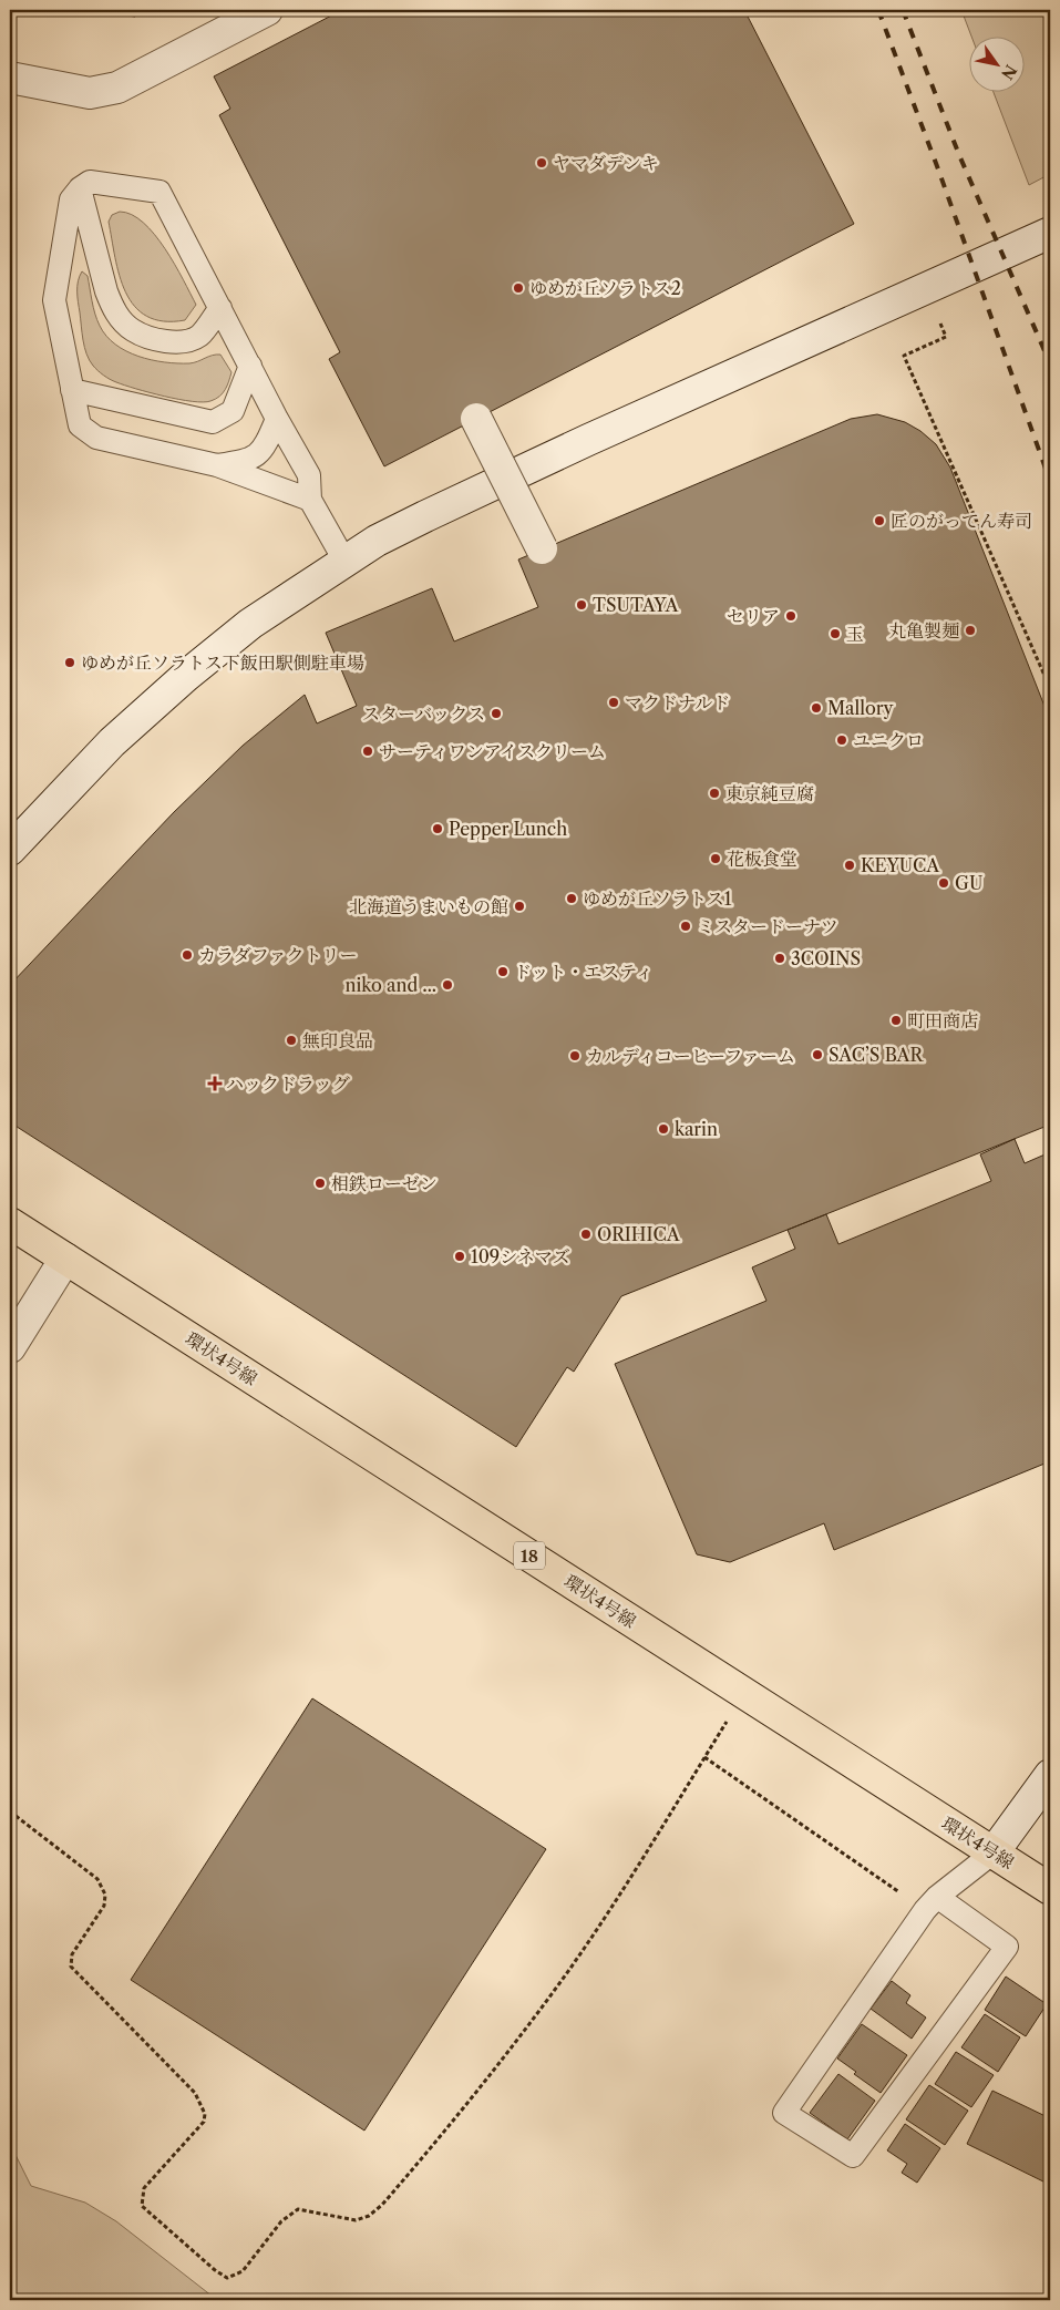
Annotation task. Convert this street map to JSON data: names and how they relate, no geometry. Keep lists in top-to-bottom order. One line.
{"streets":{"main road":["環状4号線","18"]},"places":{"other":["ヤマダデンキ","ゆめが丘ソラトス2","匠のがってん寿司","TSUTAYA","セリア","丸亀製麺","玉","ゆめが丘ソラトス下飯田駅側駐車場","マクドナルド","Mallory","スターバックス","ユニクロ","サーティワンアイスクリーム","東京純豆腐","Pepper Lunch","花板食堂","KEYUCA","GU","ゆめが丘ソラトス1","北海道うまいもの館","ミスタードーナツ","カラダファクトリー","3COINS","ドット・エスティ","niko and ...","町田商店","無印良品","SAC’S BAR","カルディコーヒーファーム","karin","相鉄ローゼン","ORIHICA","109シネマズ"],"health":["ハックドラッグ"]},"north":"bottom right"}
